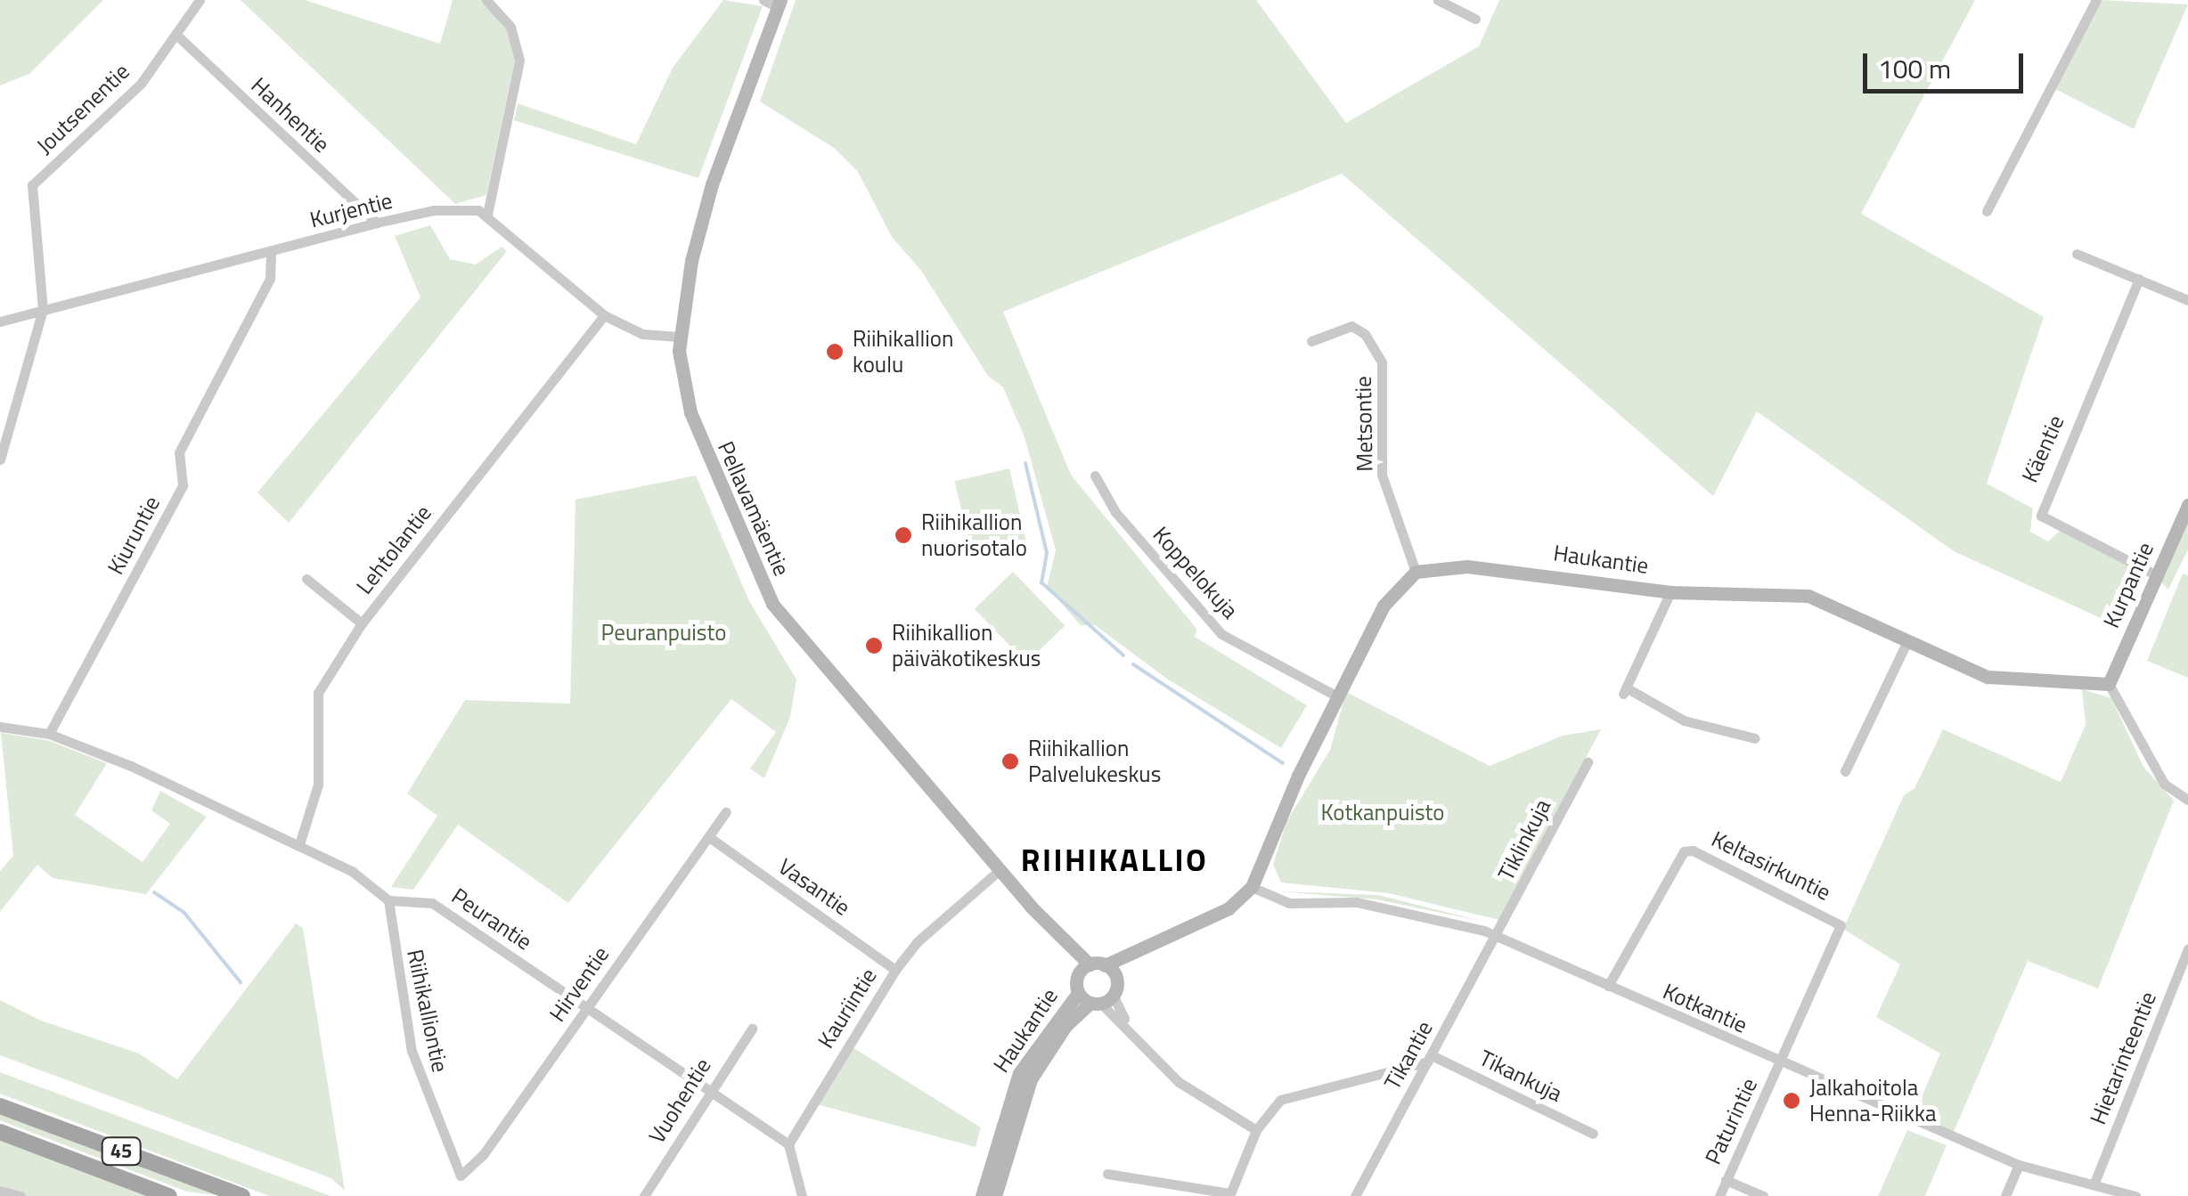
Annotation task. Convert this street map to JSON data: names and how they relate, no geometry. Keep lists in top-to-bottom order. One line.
{"streets":{"main road":["45"],"street":["Joutsenentie","Hanhentie","Kurjentie","Metsontie","Käentie","Pellavamäentie","Kiuruntie","Lehtolantie","Haukantie","Koppelokuja","Kurpantie","Tiklinkuja","Keltasirkuntie","Vasantie","Peurantie","Hirventie","Kauriintie","Kotkantie","Riihikalliontie","Tikantie","Hietarinteentie","Tikankuja","Vuohentie","Paturintie"]},"crossings":[["Joutsenentie","Hanhentie"],["Joutsenentie","Kurjentie"],["Hanhentie","Kurjentie"],["Kurjentie","Kiuruntie"],["Metsontie","Haukantie"],["Käentie","Kurpantie"],["Pellavamäentie","Kauriintie"],["Haukantie","Kurpantie"],["Tiklinkuja","Kotkantie"],["Tiklinkuja","Tikantie"],["Keltasirkuntie","Kotkantie"],["Keltasirkuntie","Paturintie"],["Vasantie","Hirventie"],["Vasantie","Kauriintie"],["Peurantie","Hirventie"],["Peurantie","Kauriintie"],["Peurantie","Riihikalliontie"],["Peurantie","Vuohentie"],["Hirventie","Riihikalliontie"],["Kotkantie","Tikantie"],["Kotkantie","Hietarinteentie"],["Kotkantie","Paturintie"],["Tikantie","Tikankuja"]],"districts":["RIIHIKALLIO"],"parks":["Peuranpuisto","Kotkanpuisto"],"places":["Riihikallion koulu","Riihikallion nuorisotalo","Riihikallion päiväkotikeskus","Riihikallion Palvelukeskus","Jalkahoitola Henna-Riikka"],"scale_bar":"100 m"}
